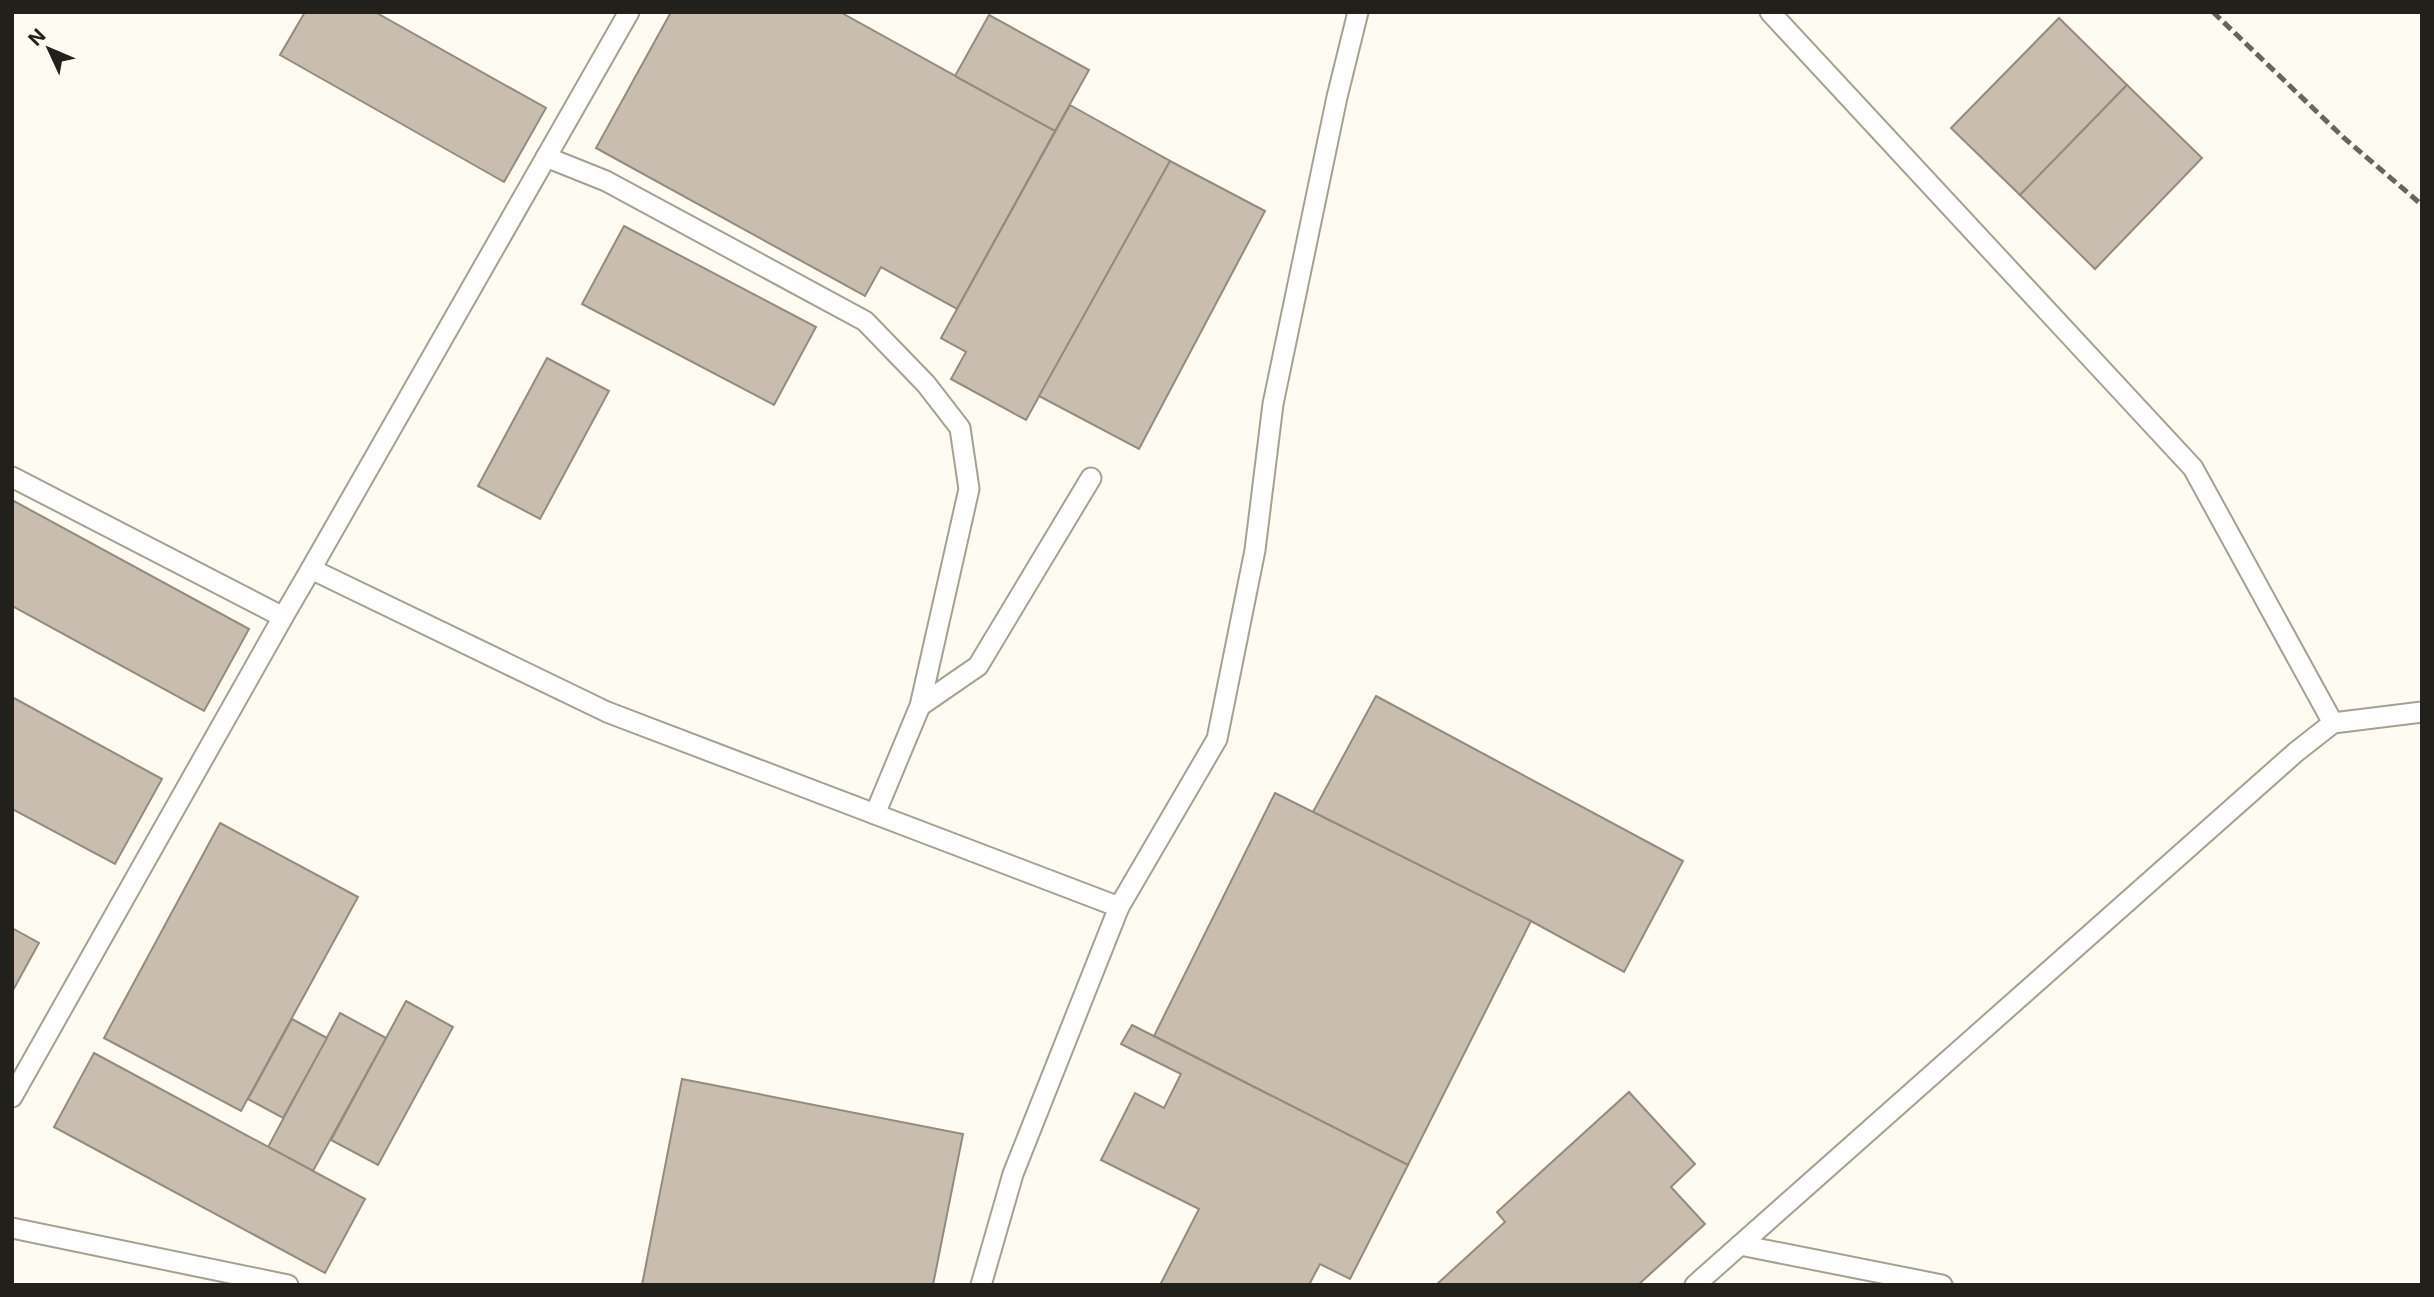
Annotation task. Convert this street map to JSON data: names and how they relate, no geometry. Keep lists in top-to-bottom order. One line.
{"north":"top left"}
